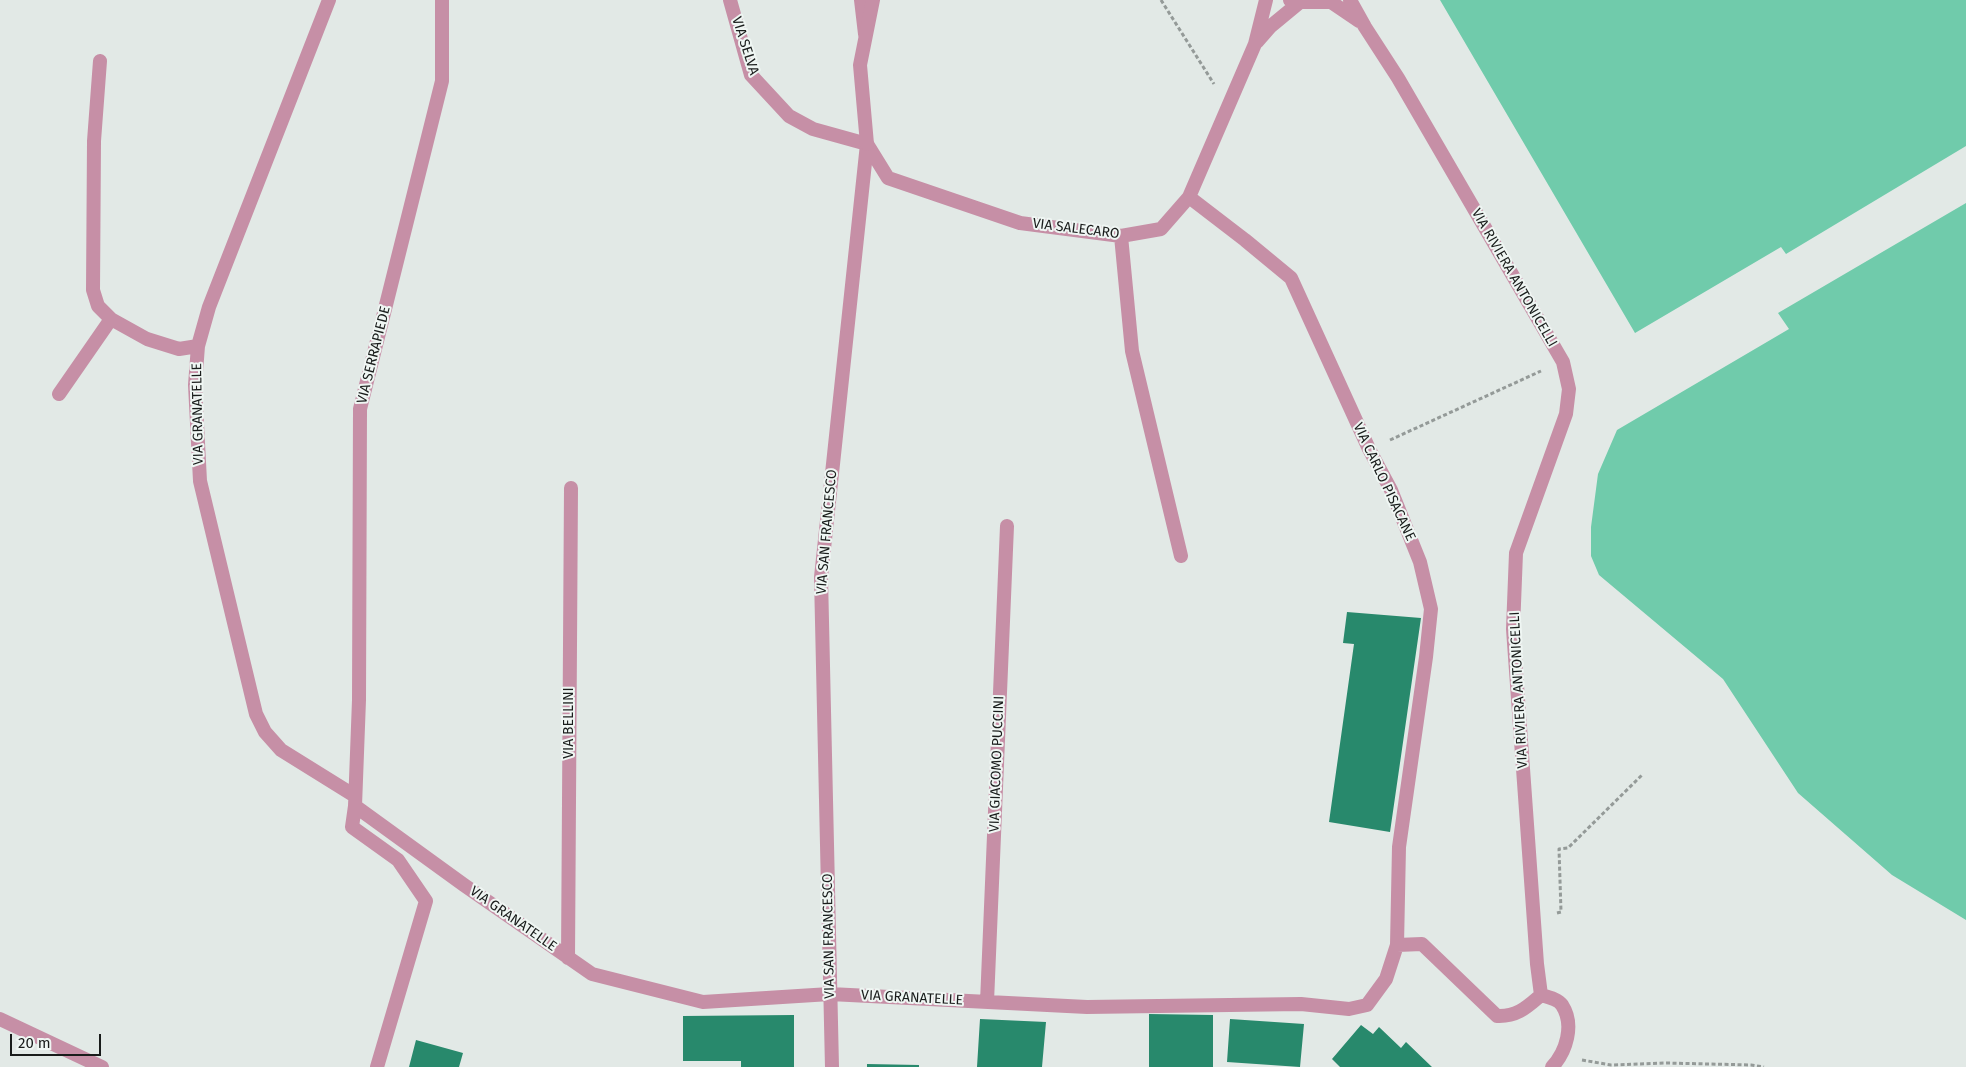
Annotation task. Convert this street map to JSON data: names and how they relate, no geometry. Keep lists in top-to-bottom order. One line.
{"streets":{"street":["VIA SELVA","VIA SALECARO","VIA RIVIERA ANTONICELLI","VIA SERRAPIEDE","VIA GRANATELLE","VIA CARLO PISACANE","VIA SAN FRANCESCO","VIA BELLINI","VIA GIACOMO PUCCINI"]},"crossings":[["VIA SELVA","VIA SALECARO"],["VIA SELVA","VIA SAN FRANCESCO"],["VIA SALECARO","VIA RIVIERA ANTONICELLI"],["VIA SALECARO","VIA CARLO PISACANE"],["VIA SALECARO","VIA SAN FRANCESCO"],["VIA SERRAPIEDE","VIA GRANATELLE"],["VIA GRANATELLE","VIA CARLO PISACANE"],["VIA GRANATELLE","VIA SAN FRANCESCO"],["VIA GRANATELLE","VIA BELLINI"],["VIA GRANATELLE","VIA GIACOMO PUCCINI"]],"scale_bar":"20 m"}
